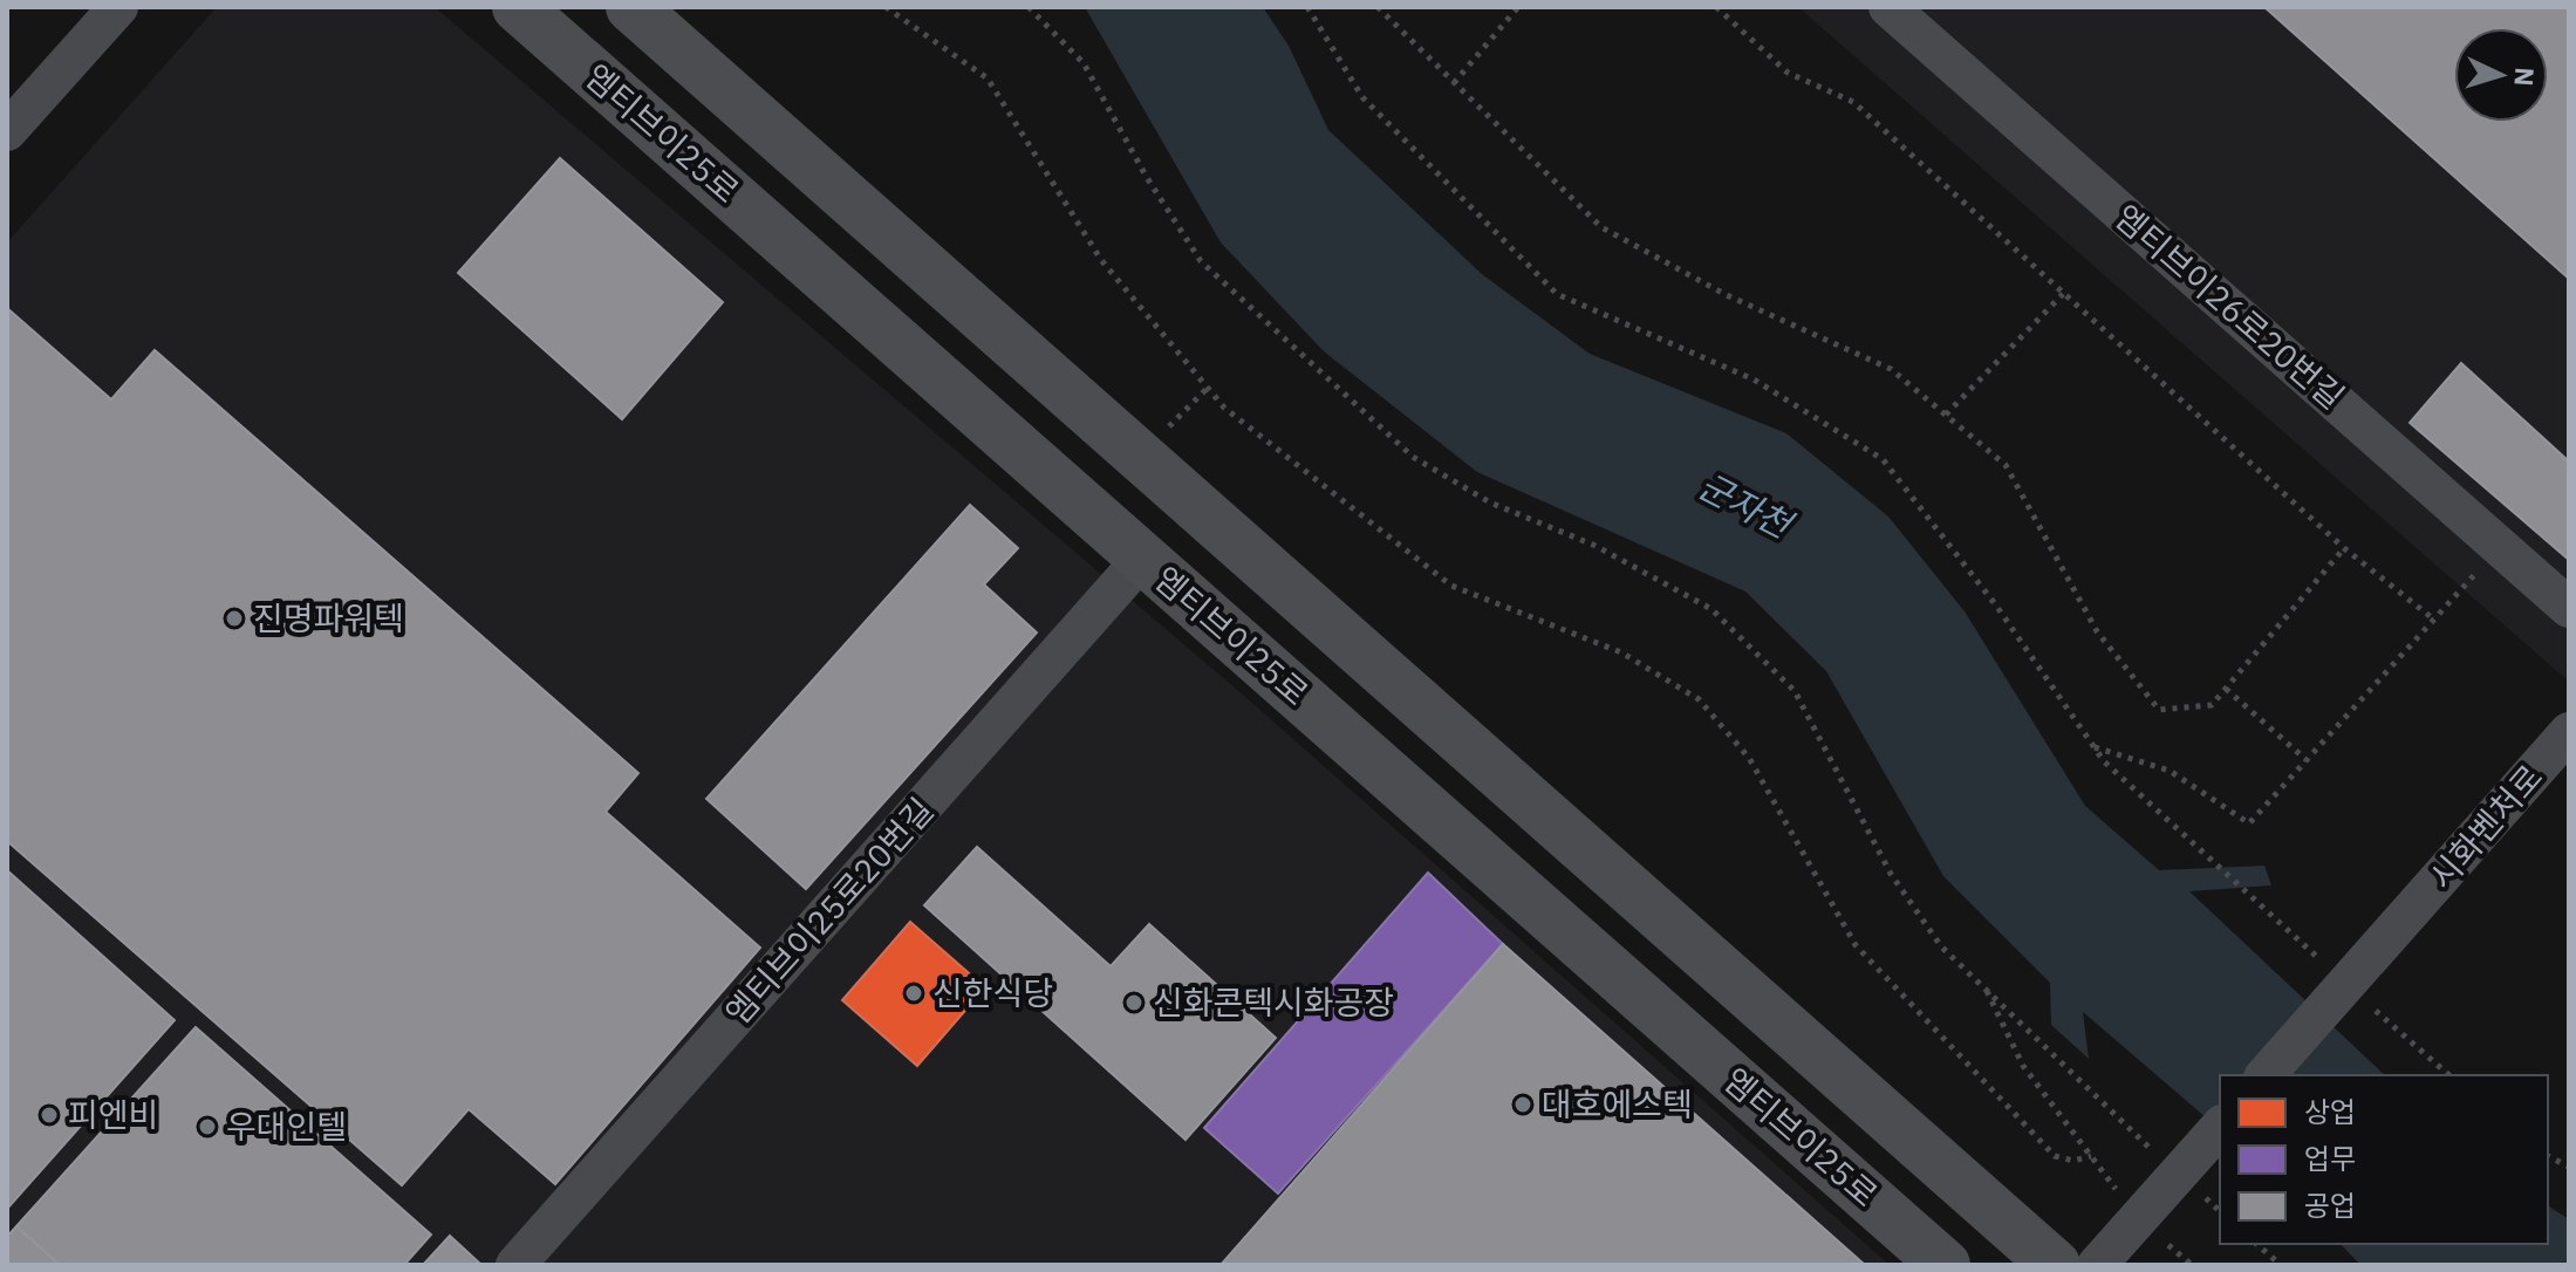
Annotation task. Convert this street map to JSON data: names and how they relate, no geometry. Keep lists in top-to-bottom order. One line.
{"streets":{"main road":["엠티브이25로"],"street":["엠티브이26로20번길","시화벤처로","엠티브이25로20번길"]},"crossings":[["엠티브이25로","엠티브이25로20번길"]],"water":["군자천"],"places":["진명파워텍","신한식당","신화콘텍시화공장","대호에스텍","피엔비","우대인텔"],"legend":["상업","업무","공업"],"north":"right"}
